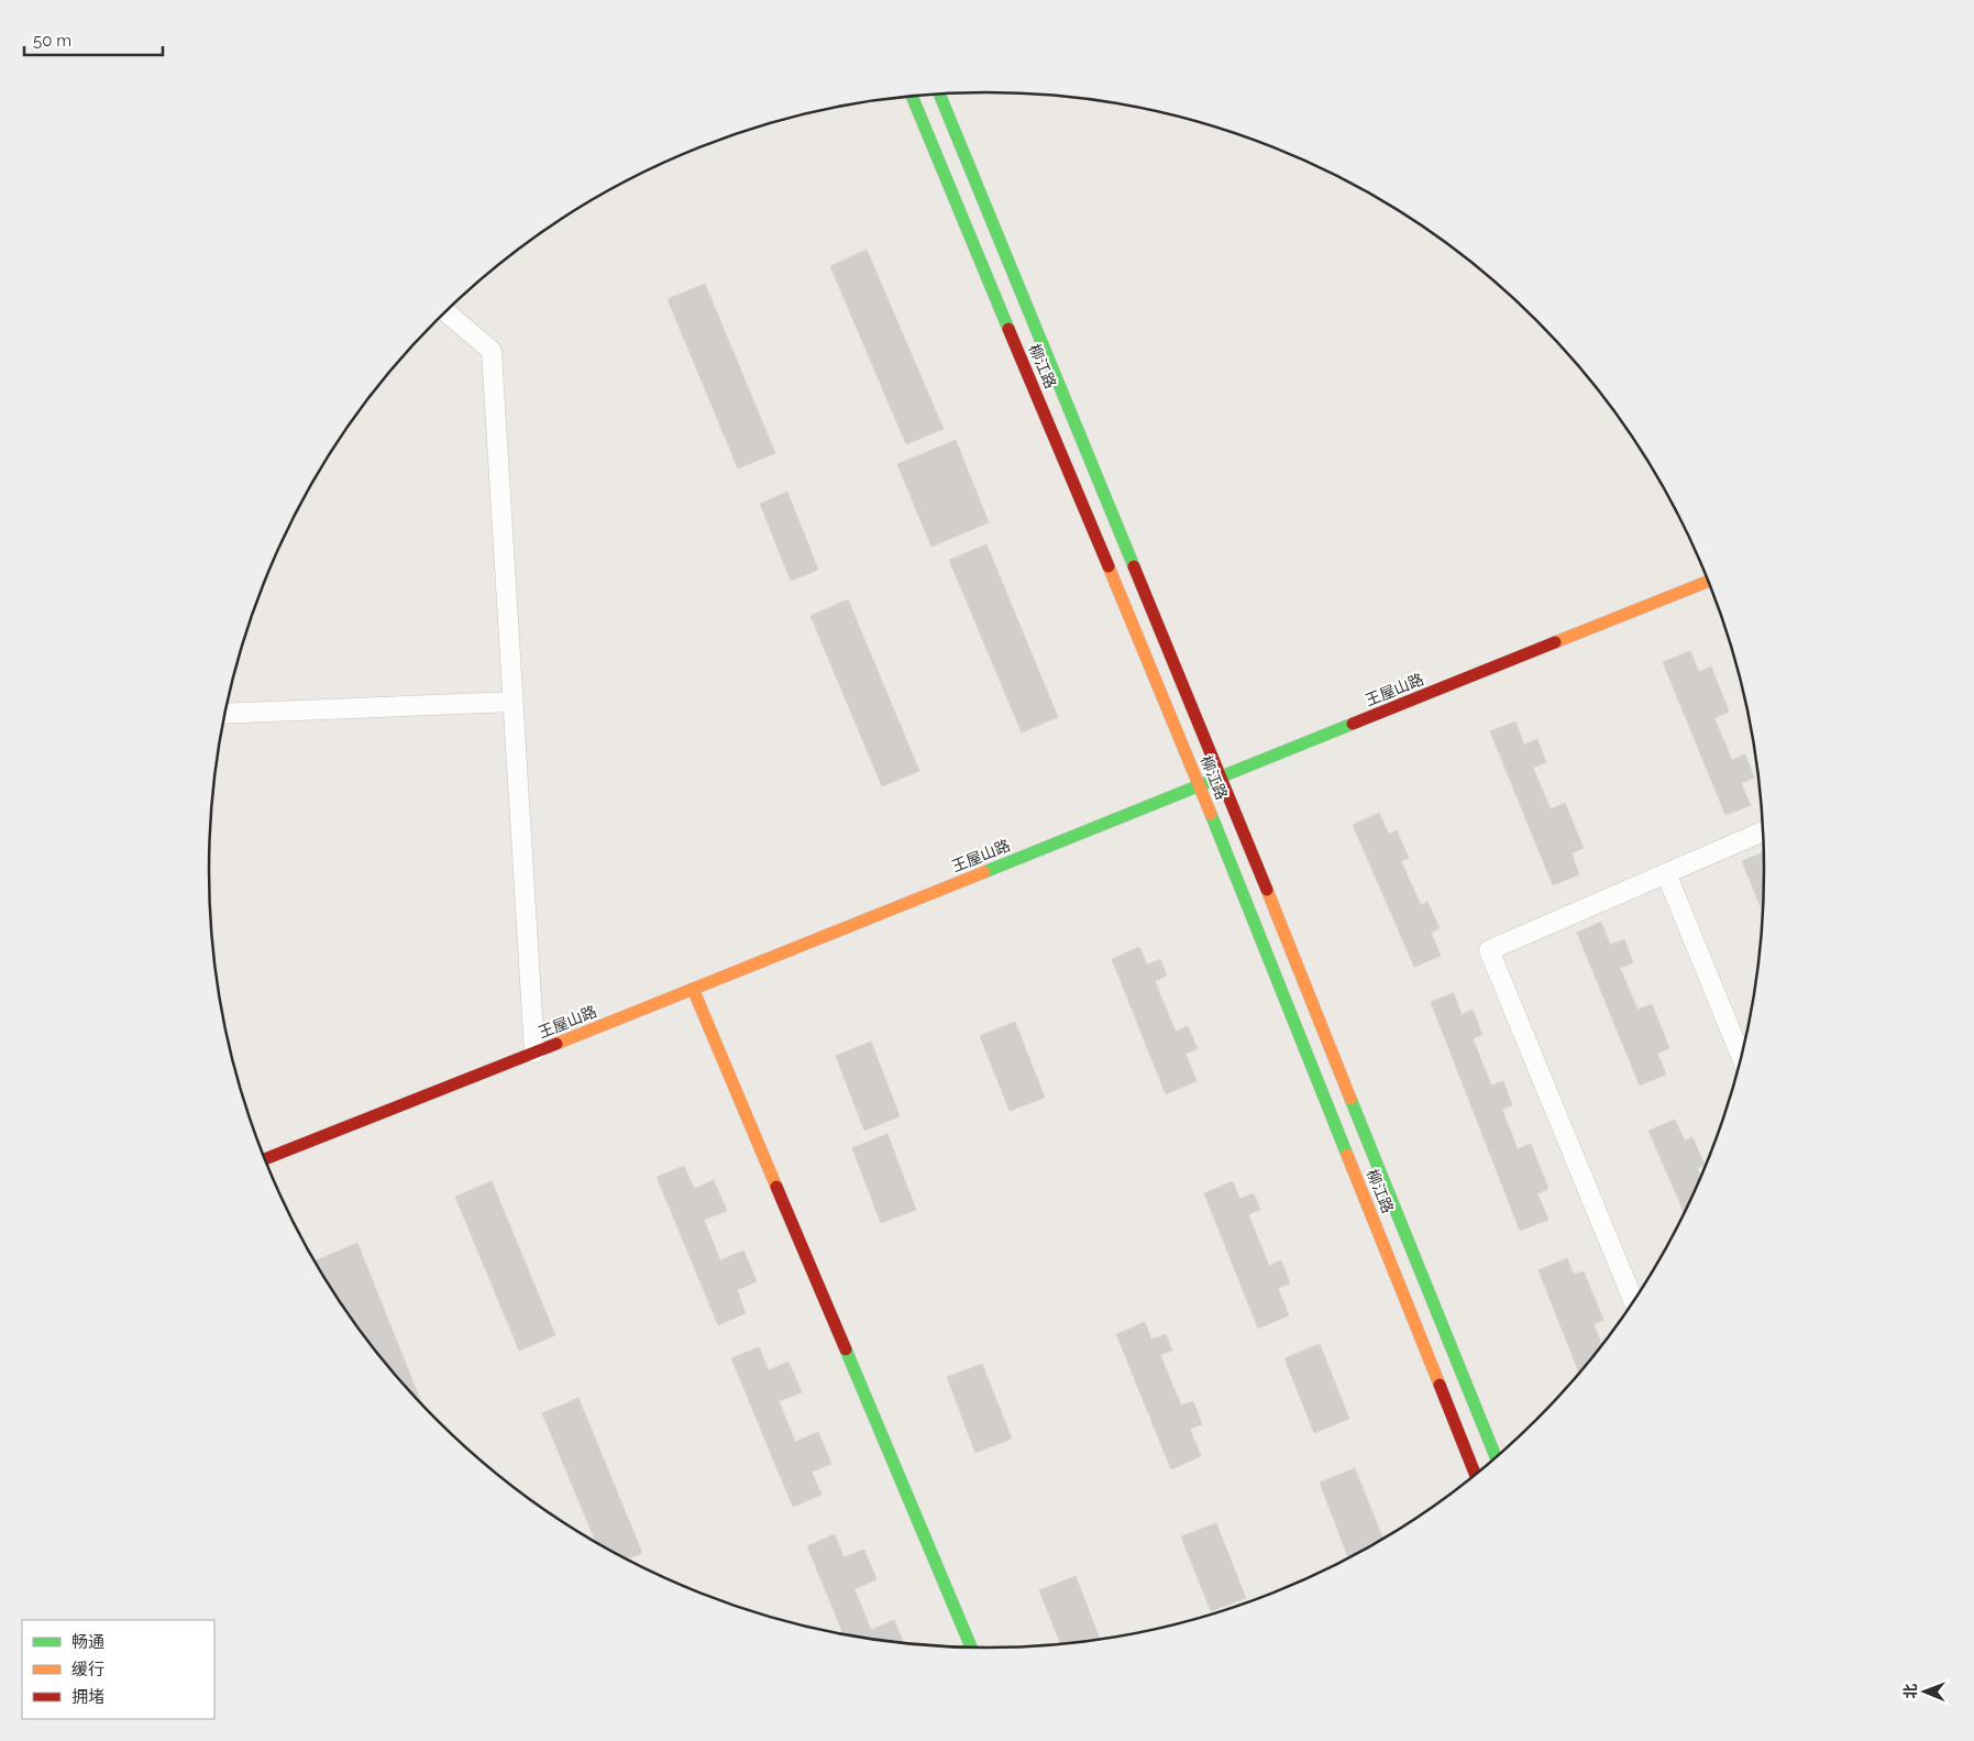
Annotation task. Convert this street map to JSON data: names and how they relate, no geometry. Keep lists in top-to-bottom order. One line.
{"streets":{"street":["柳江路","王屋山路"]},"crossings":[["柳江路","王屋山路"]],"legend":["畅通","缓行","拥堵"],"scale_bar":"50 m","north":"left"}
